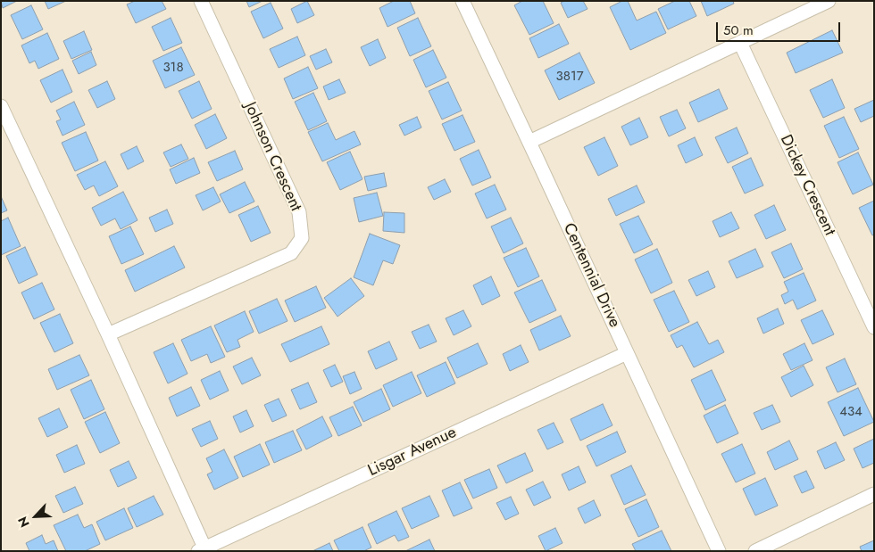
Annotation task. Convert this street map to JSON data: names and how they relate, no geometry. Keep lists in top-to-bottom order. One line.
{"streets":{"street":["Johnson Crescent","Dickey Crescent","Centennial Drive","Lisgar Avenue"]},"crossings":[["Centennial Drive","Lisgar Avenue"]],"house_numbers":["318","3817","434"],"scale_bar":"50 m","north":"bottom left"}
